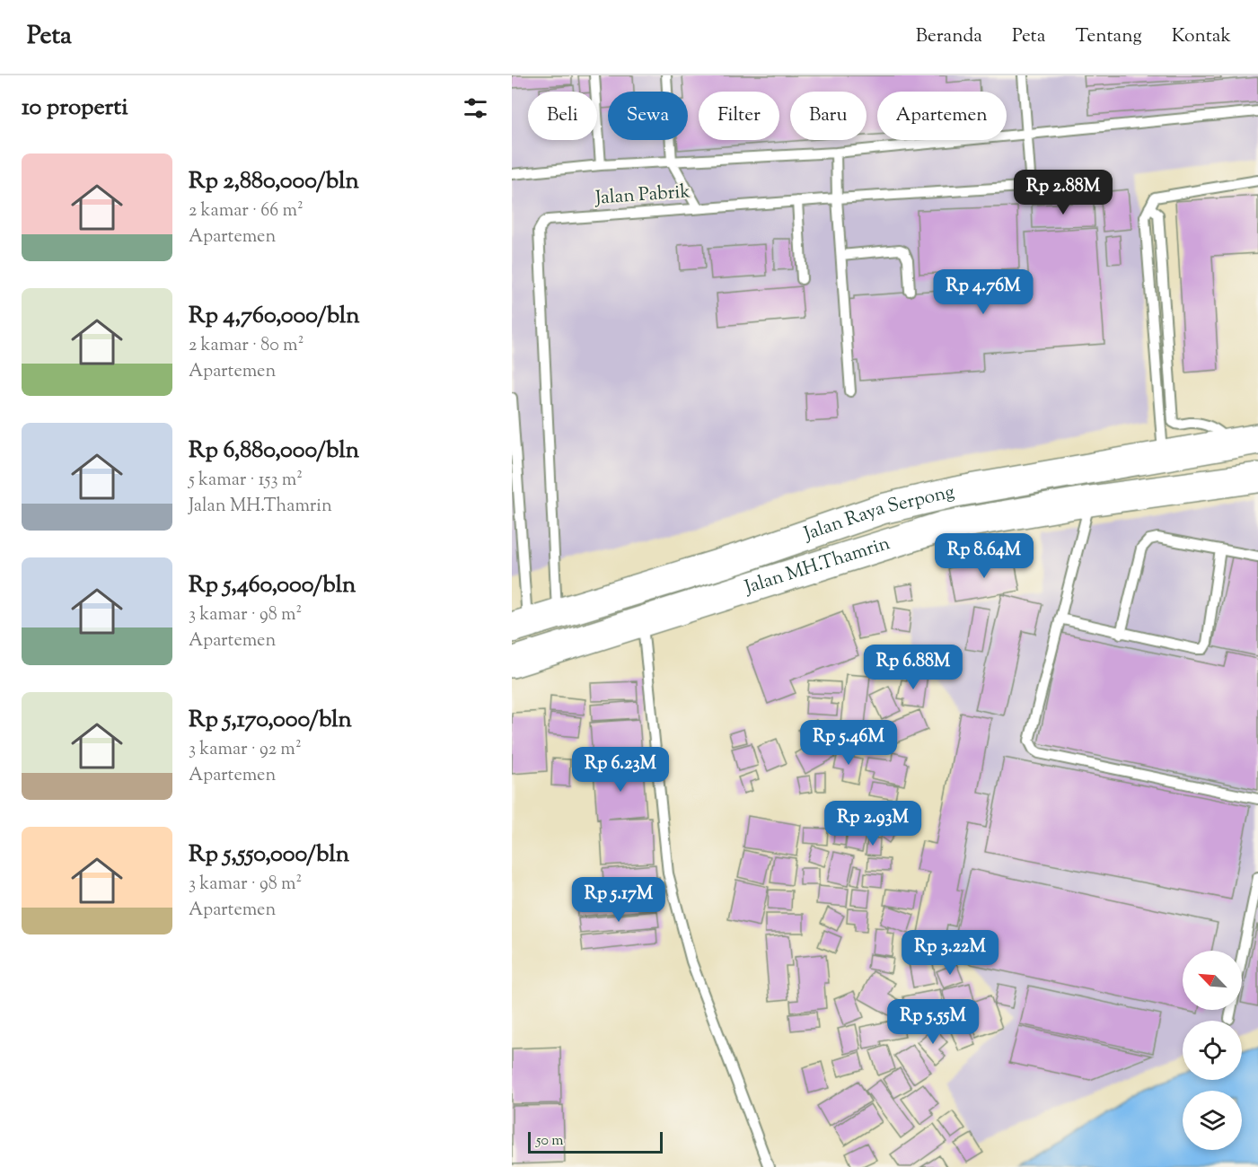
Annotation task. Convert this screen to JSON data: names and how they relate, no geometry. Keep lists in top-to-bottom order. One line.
{"streets":{"main road":["Jalan Raya Serpong","Jalan MH.Thamrin"],"lane":["Jalan Pabrik"]},"crossings":[["Jalan Pabrik","Jalan Raya Serpong"]],"scale_bar":"50 m","north":"top left","page":{"header":"Peta","nav":["Beranda","Peta","Tentang","Kontak"],"heading":"10 properti","chip":["Beli","Sewa","Filter","Baru","Apartemen"],"list":[{"name":"Rp 2,880,000/bln","note":"2 kamar · 66 m² · Apartemen"},{"name":"Rp 4,760,000/bln","note":"2 kamar · 80 m² · Apartemen"},{"name":"Rp 6,880,000/bln","note":"5 kamar · 153 m² · Jalan MH.Thamrin"},{"name":"Rp 5,460,000/bln","note":"3 kamar · 98 m² · Apartemen"},{"name":"Rp 5,170,000/bln","note":"3 kamar · 92 m² · Apartemen"},{"name":"Rp 5,550,000/bln","note":"3 kamar · 98 m² · Apartemen"}],"price":["Rp 2.88M","Rp 4.76M","Rp 8.64M","Rp 6.88M","Rp 5.46M","Rp 6.23M","Rp 2.93M","Rp 5.17M","Rp 3.22M","Rp 5.55M"],"scale":"50 m"}}
